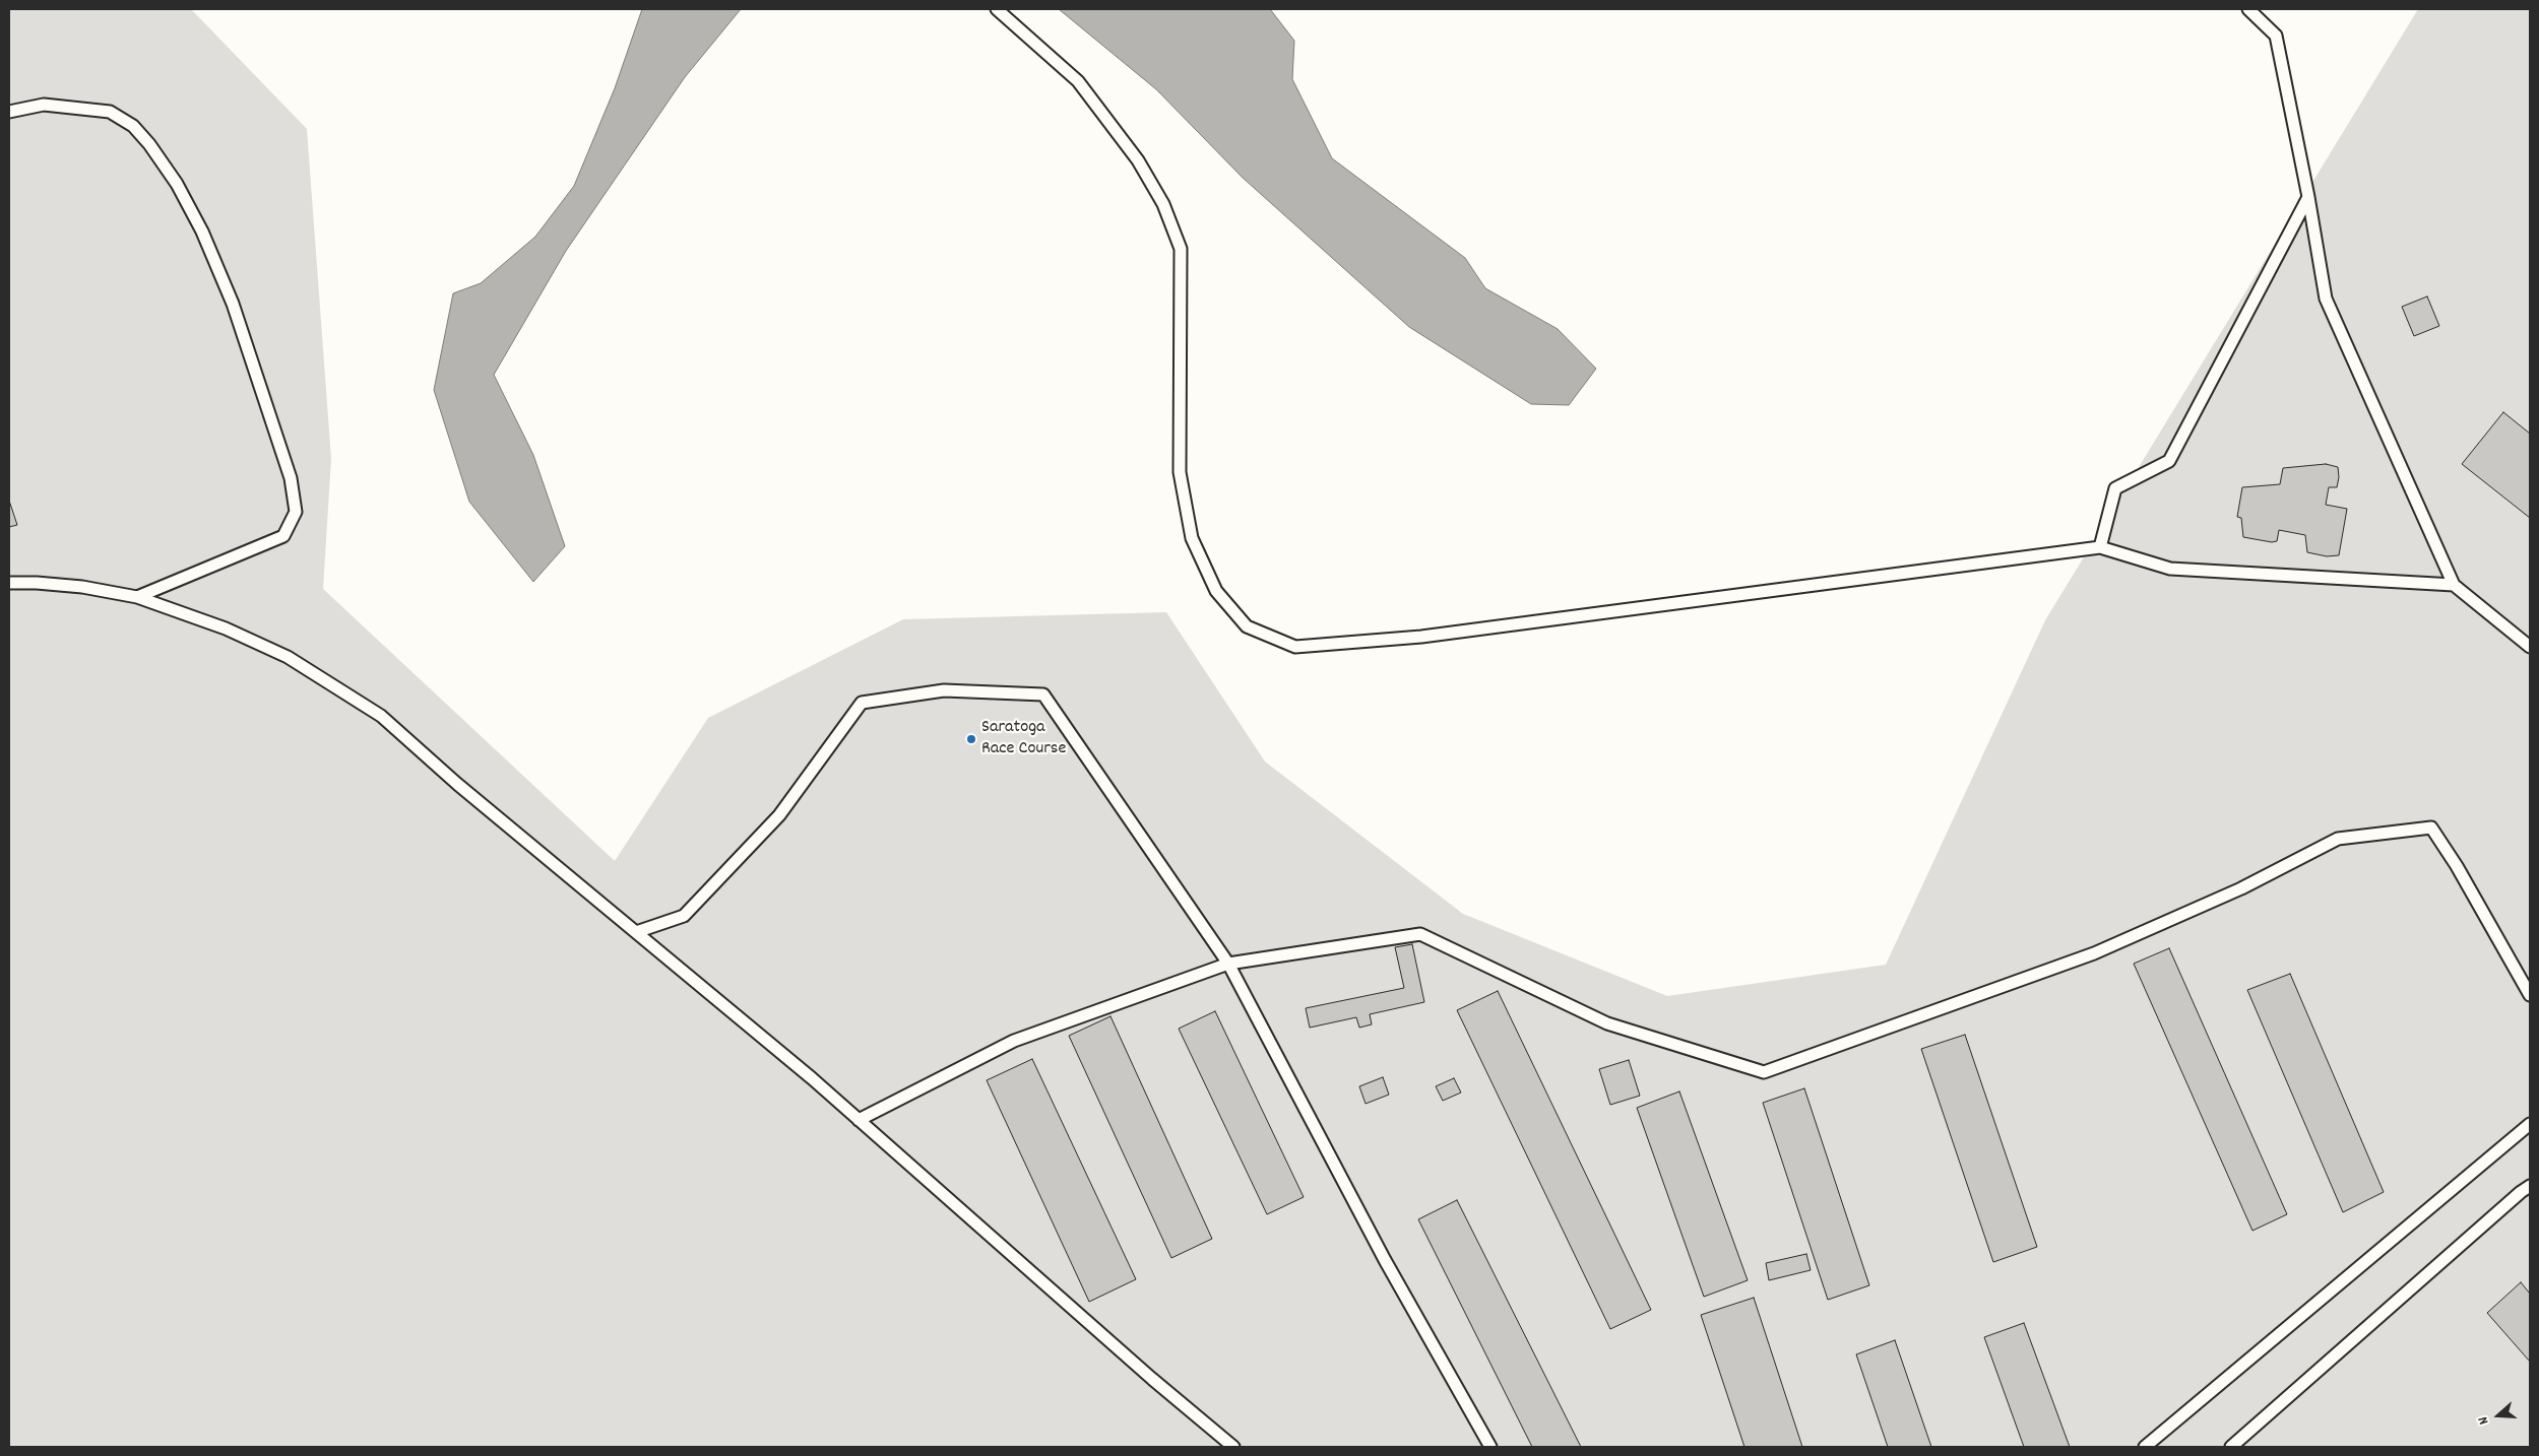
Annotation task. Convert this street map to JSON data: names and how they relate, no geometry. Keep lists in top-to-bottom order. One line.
{"places":["Saratoga Race Course"],"north":"left"}
